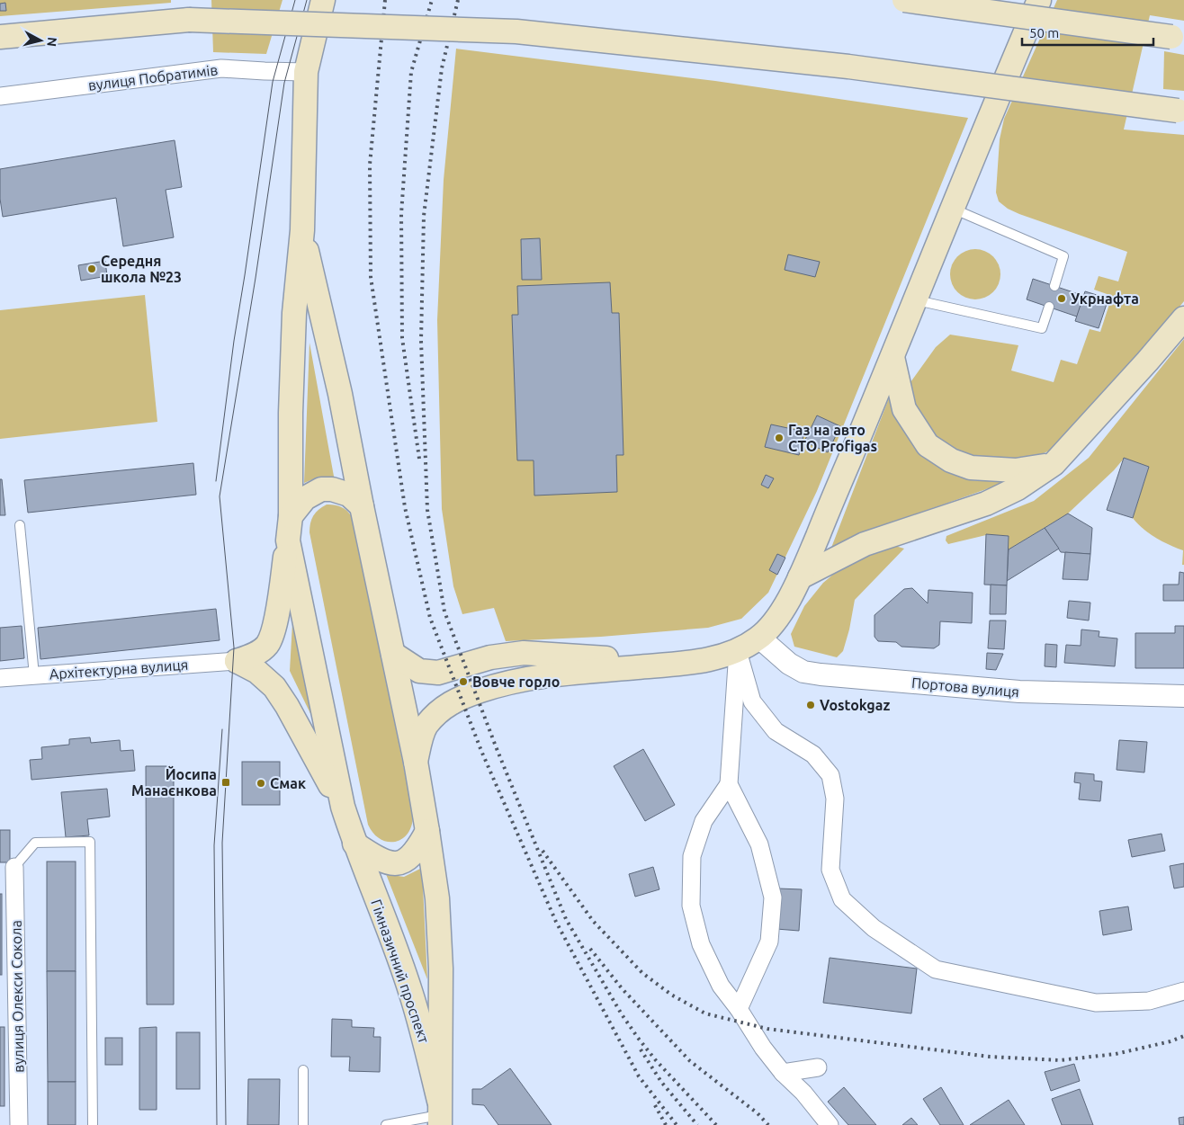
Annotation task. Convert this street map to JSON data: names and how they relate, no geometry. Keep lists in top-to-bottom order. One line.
{"streets":{"main road":["Гімназичний проспект"],"street":["вулиця Побратимів","Архітектурна вулиця","Портова вулиця","вулиця Олекси Сокола"]},"places":{"other":["Середня школа №23","Укрнафта","Газ на авто СТО Profigas","Вовче горло","Vostokgaz","Смак"],"transit":["Йосипа Манаєнкова"]},"scale_bar":"50 m","north":"right"}
